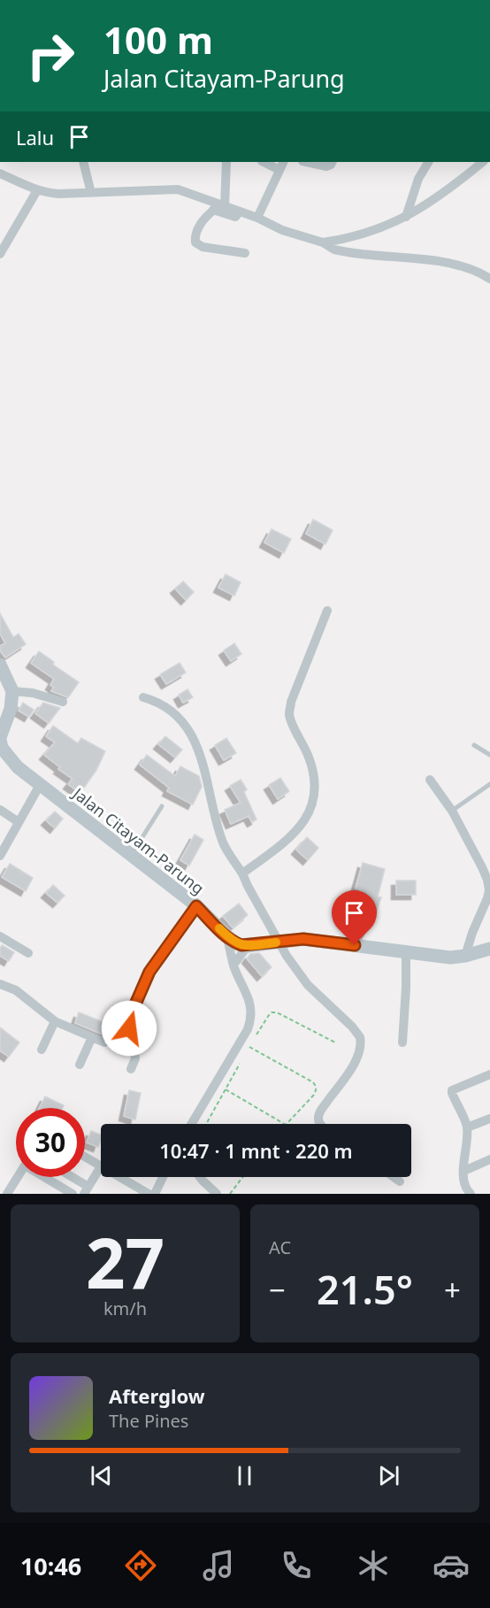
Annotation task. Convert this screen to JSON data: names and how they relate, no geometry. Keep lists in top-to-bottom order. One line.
{"streets":{"street":["Jalan Citayam-Parung"]},"page":{"turn":["100 m","Jalan Citayam-Parung"],"then":"Lalu","limit":"30","trip":"10:47 · 1 mnt · 220 m","tile":[["27","km/h"],"AC"],"heat":["−","21.5°","+"],"song":["Afterglow","The Pines"],"tabs":"10:46"}}
